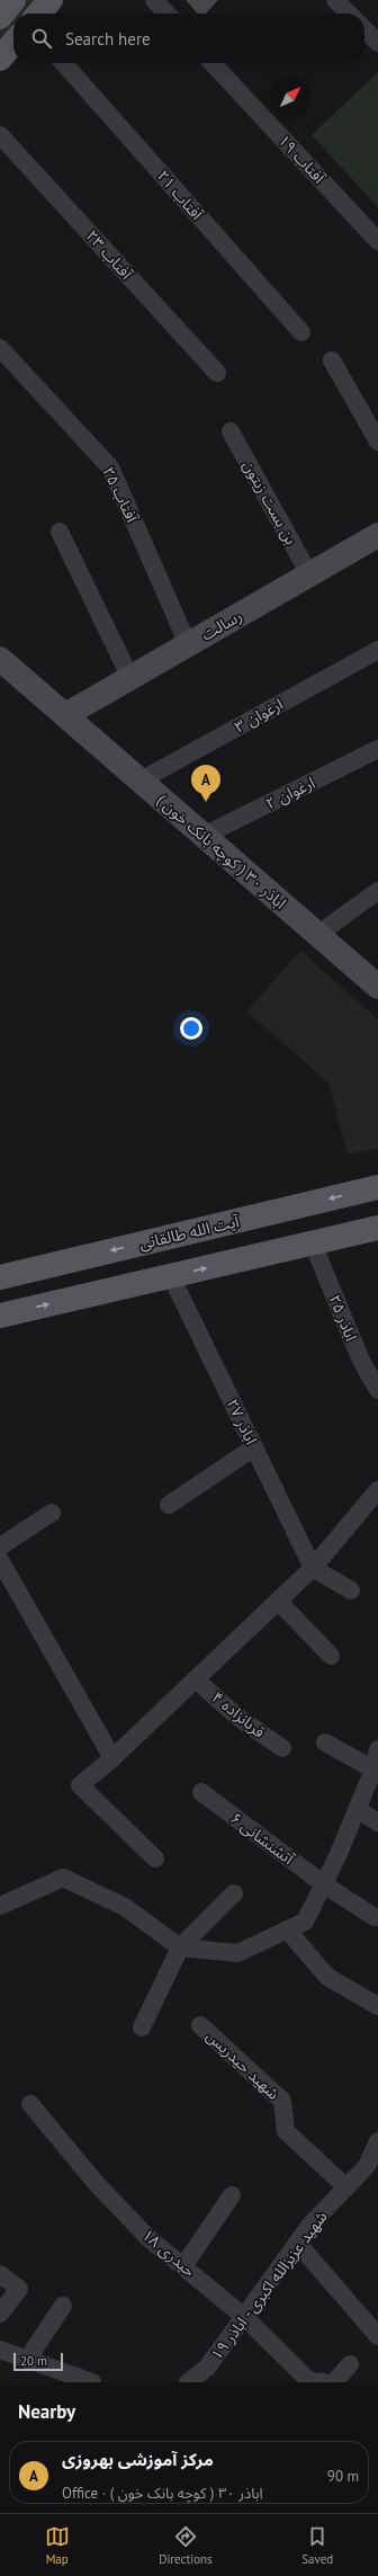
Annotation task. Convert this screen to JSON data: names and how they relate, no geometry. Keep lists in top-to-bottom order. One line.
{"streets":{"main road":["رسالت","اباذر ۳۰ ( کوچه بانک خون )","آیت الله طالقانی"],"street":["آفتاب ۱۹","آفتاب ۲۱","آفتاب ۲۳","آفتاب ۲۵","بن بست زیتون","ارغوان ۳","ارغوان ۲","اباذر ۲۵","اباذر ۲۷","قربانزاده ۴","آتشنشانی ۶","شهید حیدریس","حیدری ۱۸","شهید عزیزالله اکبری - اباذر ۱۹"]},"crossings":[["آفتاب ۲۵","رسالت"],["بن بست زیتون","رسالت"],["رسالت","اباذر ۳۰ ( کوچه بانک خون )"],["ارغوان ۳","اباذر ۳۰ ( کوچه بانک خون )"],["ارغوان ۲","اباذر ۳۰ ( کوچه بانک خون )"],["شهید حیدریس","شهید عزیزالله اکبری - اباذر ۱۹"],["حیدری ۱۸","شهید عزیزالله اکبری - اباذر ۱۹"]],"scale_bar":"20 m","north":"top right","page":{"search":"Search here","pins":"A","scale":"20 m","heading":"Nearby","list":[{"mark":"A","name":"مرکز آموزشی بهروزی","note":"Office · اباذر ۳۰ ( کوچه بانک خون )","value":"90 m"}],"nav":["Map","Directions","Saved"]}}
